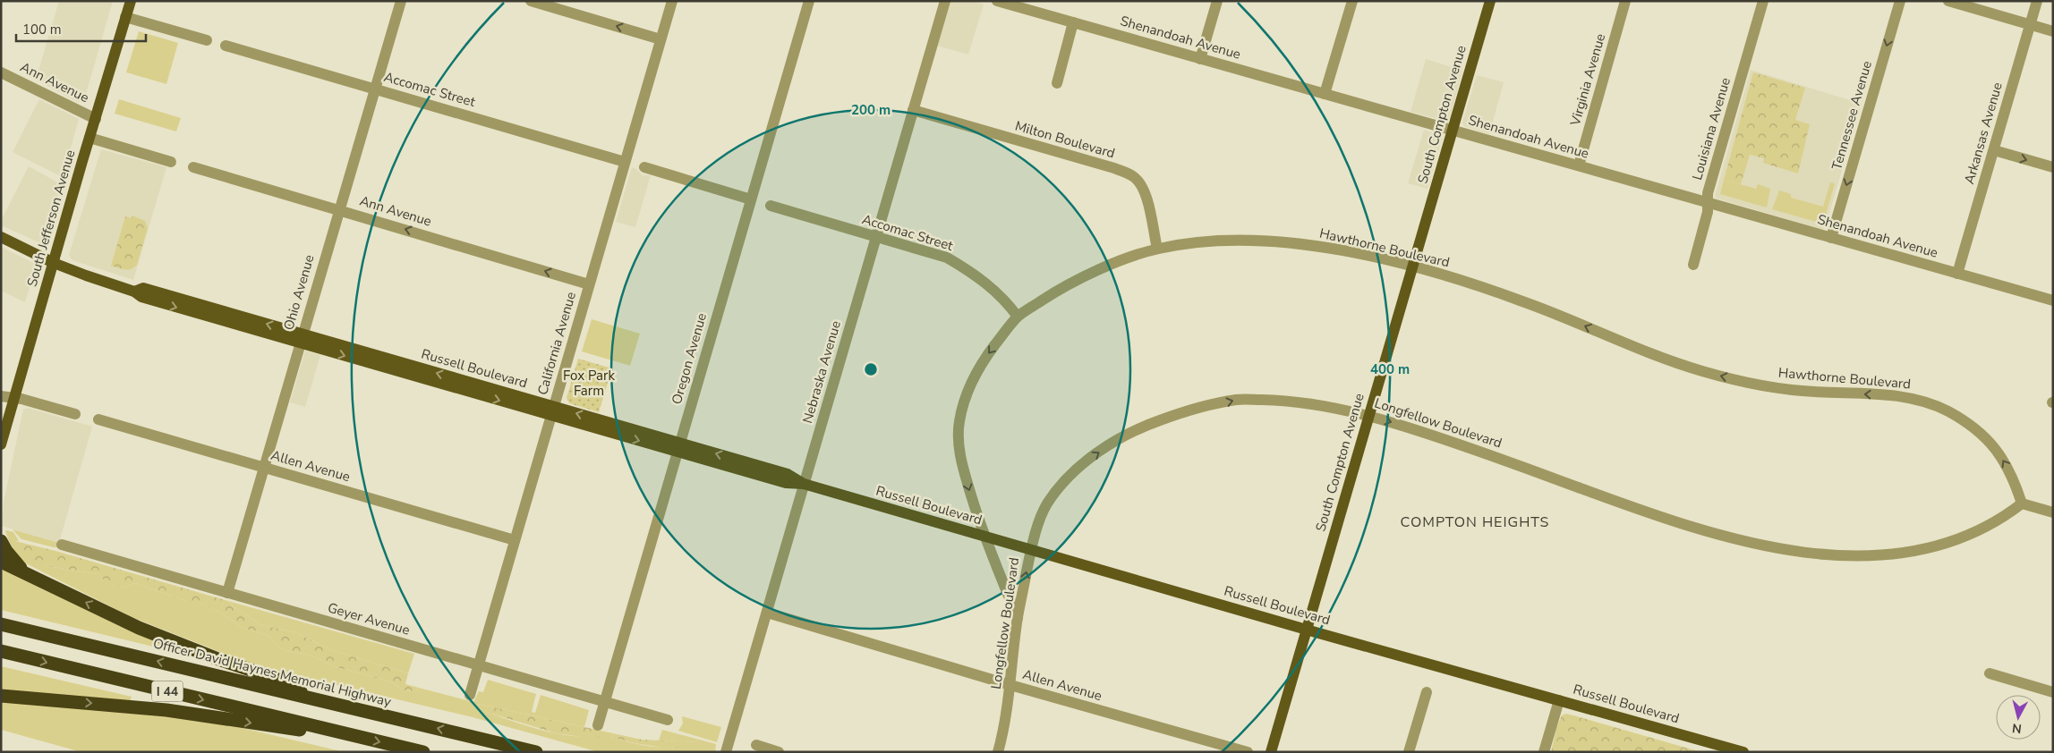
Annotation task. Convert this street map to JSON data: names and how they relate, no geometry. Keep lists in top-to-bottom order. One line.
{"streets":{"highway":["Officer David Haynes Memorial Highway","I 44"],"main road":["South Compton Avenue","South Jefferson Avenue","Russell Boulevard"],"street":["Shenandoah Avenue","Virginia Avenue","Ann Avenue","Accomac Street","Tennessee Avenue","Louisiana Avenue","Arkansas Avenue","Milton Boulevard","Hawthorne Boulevard","Ohio Avenue","California Avenue","Oregon Avenue","Nebraska Avenue","Longfellow Boulevard","Allen Avenue","Geyer Avenue"]},"crossings":[["Shenandoah Avenue","Virginia Avenue"],["Shenandoah Avenue","South Compton Avenue"],["Shenandoah Avenue","Tennessee Avenue"],["Shenandoah Avenue","Louisiana Avenue"],["Shenandoah Avenue","Arkansas Avenue"],["Ann Avenue","South Jefferson Avenue"],["Ann Avenue","Ohio Avenue"],["Ann Avenue","California Avenue"],["Accomac Street","Hawthorne Boulevard"],["Accomac Street","Ohio Avenue"],["Accomac Street","California Avenue"],["Accomac Street","Nebraska Avenue"],["South Compton Avenue","Hawthorne Boulevard"],["South Compton Avenue","Russell Boulevard"],["South Compton Avenue","Longfellow Boulevard"],["Milton Boulevard","Hawthorne Boulevard"],["Milton Boulevard","Nebraska Avenue"],["South Jefferson Avenue","Russell Boulevard"],["Hawthorne Boulevard","Russell Boulevard"],["Hawthorne Boulevard","Longfellow Boulevard"],["Ohio Avenue","Russell Boulevard"],["Ohio Avenue","Allen Avenue"],["Ohio Avenue","Geyer Avenue"],["California Avenue","Russell Boulevard"],["California Avenue","Allen Avenue"],["California Avenue","Geyer Avenue"],["Oregon Avenue","Russell Boulevard"],["Oregon Avenue","Geyer Avenue"],["Russell Boulevard","Nebraska Avenue"],["Russell Boulevard","Longfellow Boulevard"],["Nebraska Avenue","Allen Avenue"],["Longfellow Boulevard","Allen Avenue"]],"one_way":["Ann Avenue","Tennessee Avenue","Longfellow Boulevard"],"districts":["COMPTON HEIGHTS"],"parks":["Fox Park Farm"],"scale_bar":"100 m","north":"bottom","rings":["200 m","400 m"]}
